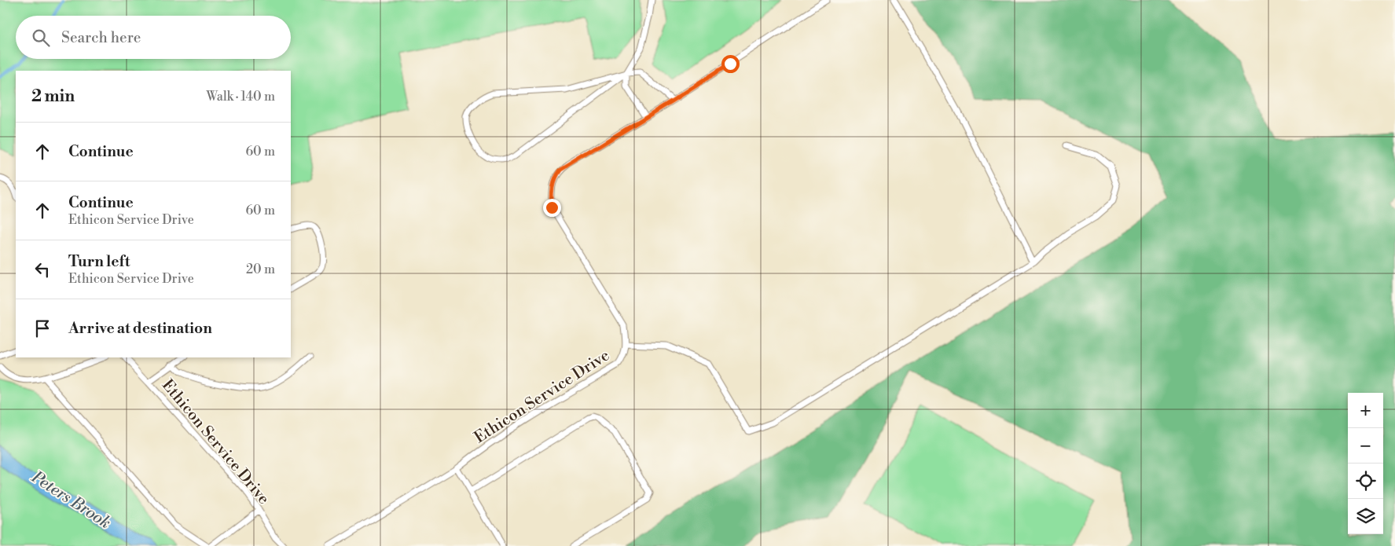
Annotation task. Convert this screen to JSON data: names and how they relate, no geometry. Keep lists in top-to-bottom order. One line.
{"streets":{"lane":["Ethicon Service Drive"]},"water":["Peters Brook"],"page":{"search":"Search here","heading":["2 min","Walk · 140 m"],"list":[["Continue","60 m"],["Continue","Ethicon Service Drive","60 m"],["Turn left","Ethicon Service Drive","20 m"],"Arrive at destination"],"map_buttons":["+","−"]}}
